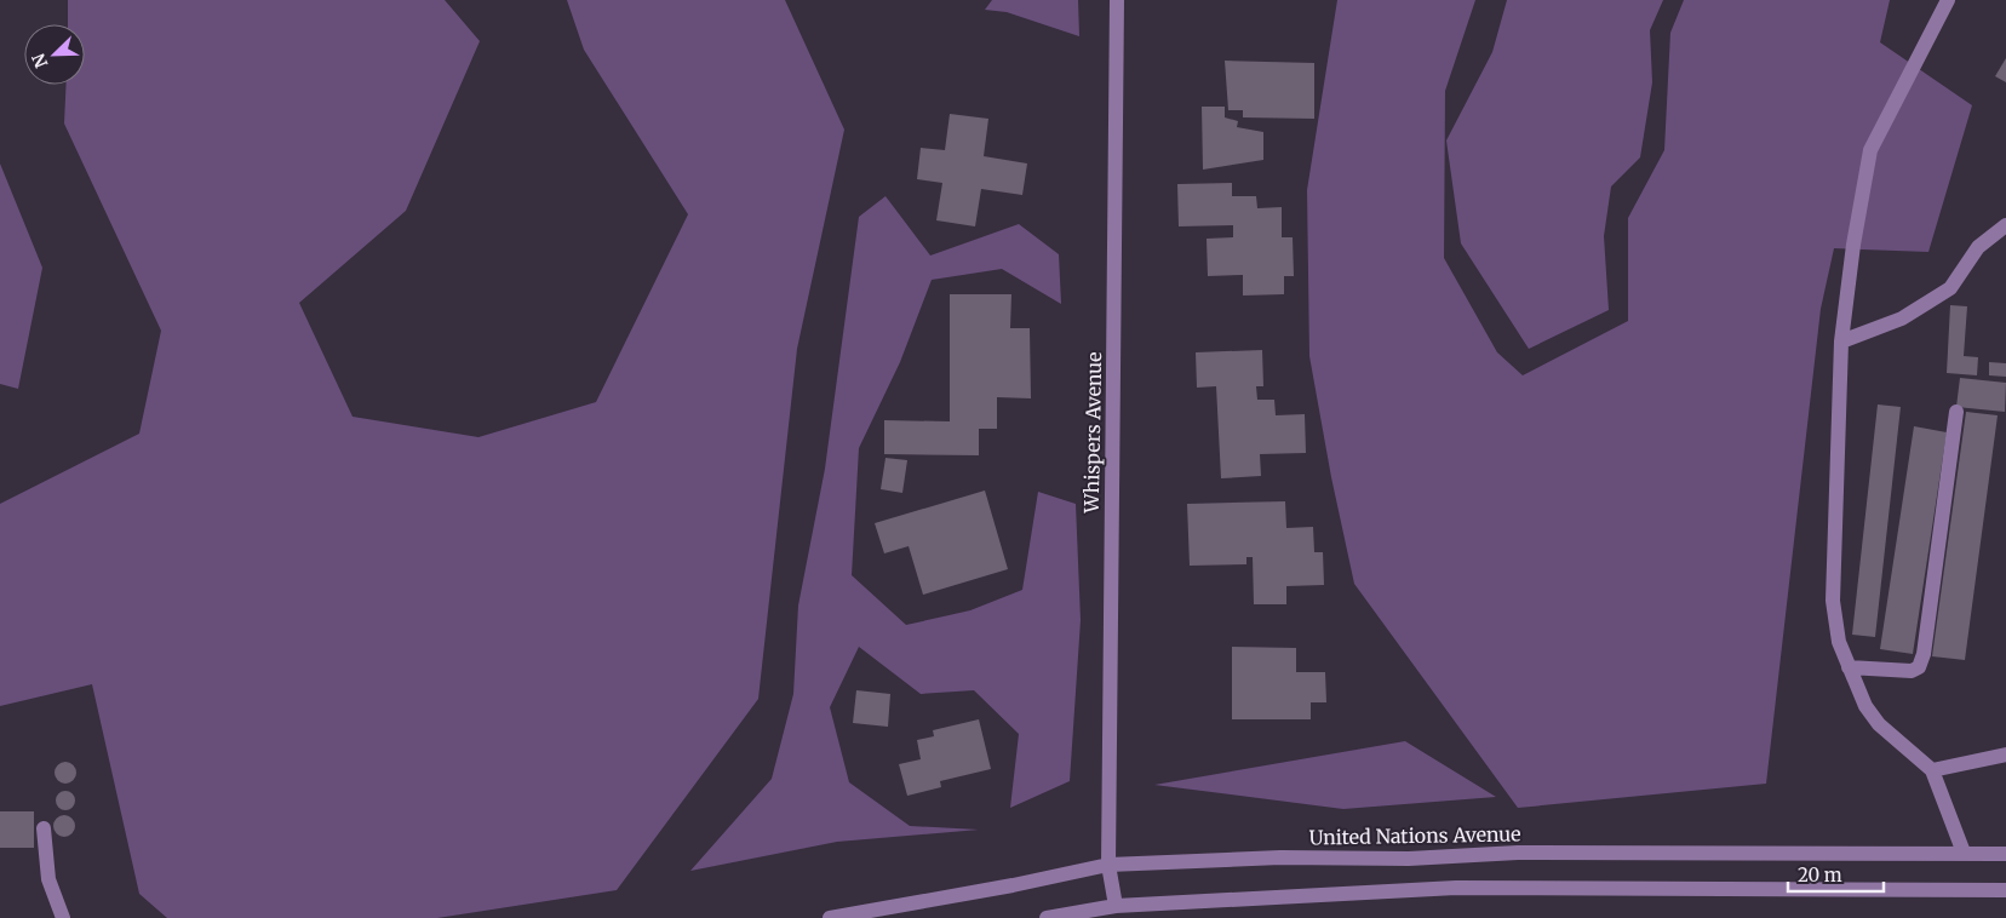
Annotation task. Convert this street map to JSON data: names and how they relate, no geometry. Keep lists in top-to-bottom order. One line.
{"streets":{"street":["Whispers Avenue","United Nations Avenue"]},"crossings":[["Whispers Avenue","United Nations Avenue"]],"scale_bar":"20 m","north":"bottom left"}
